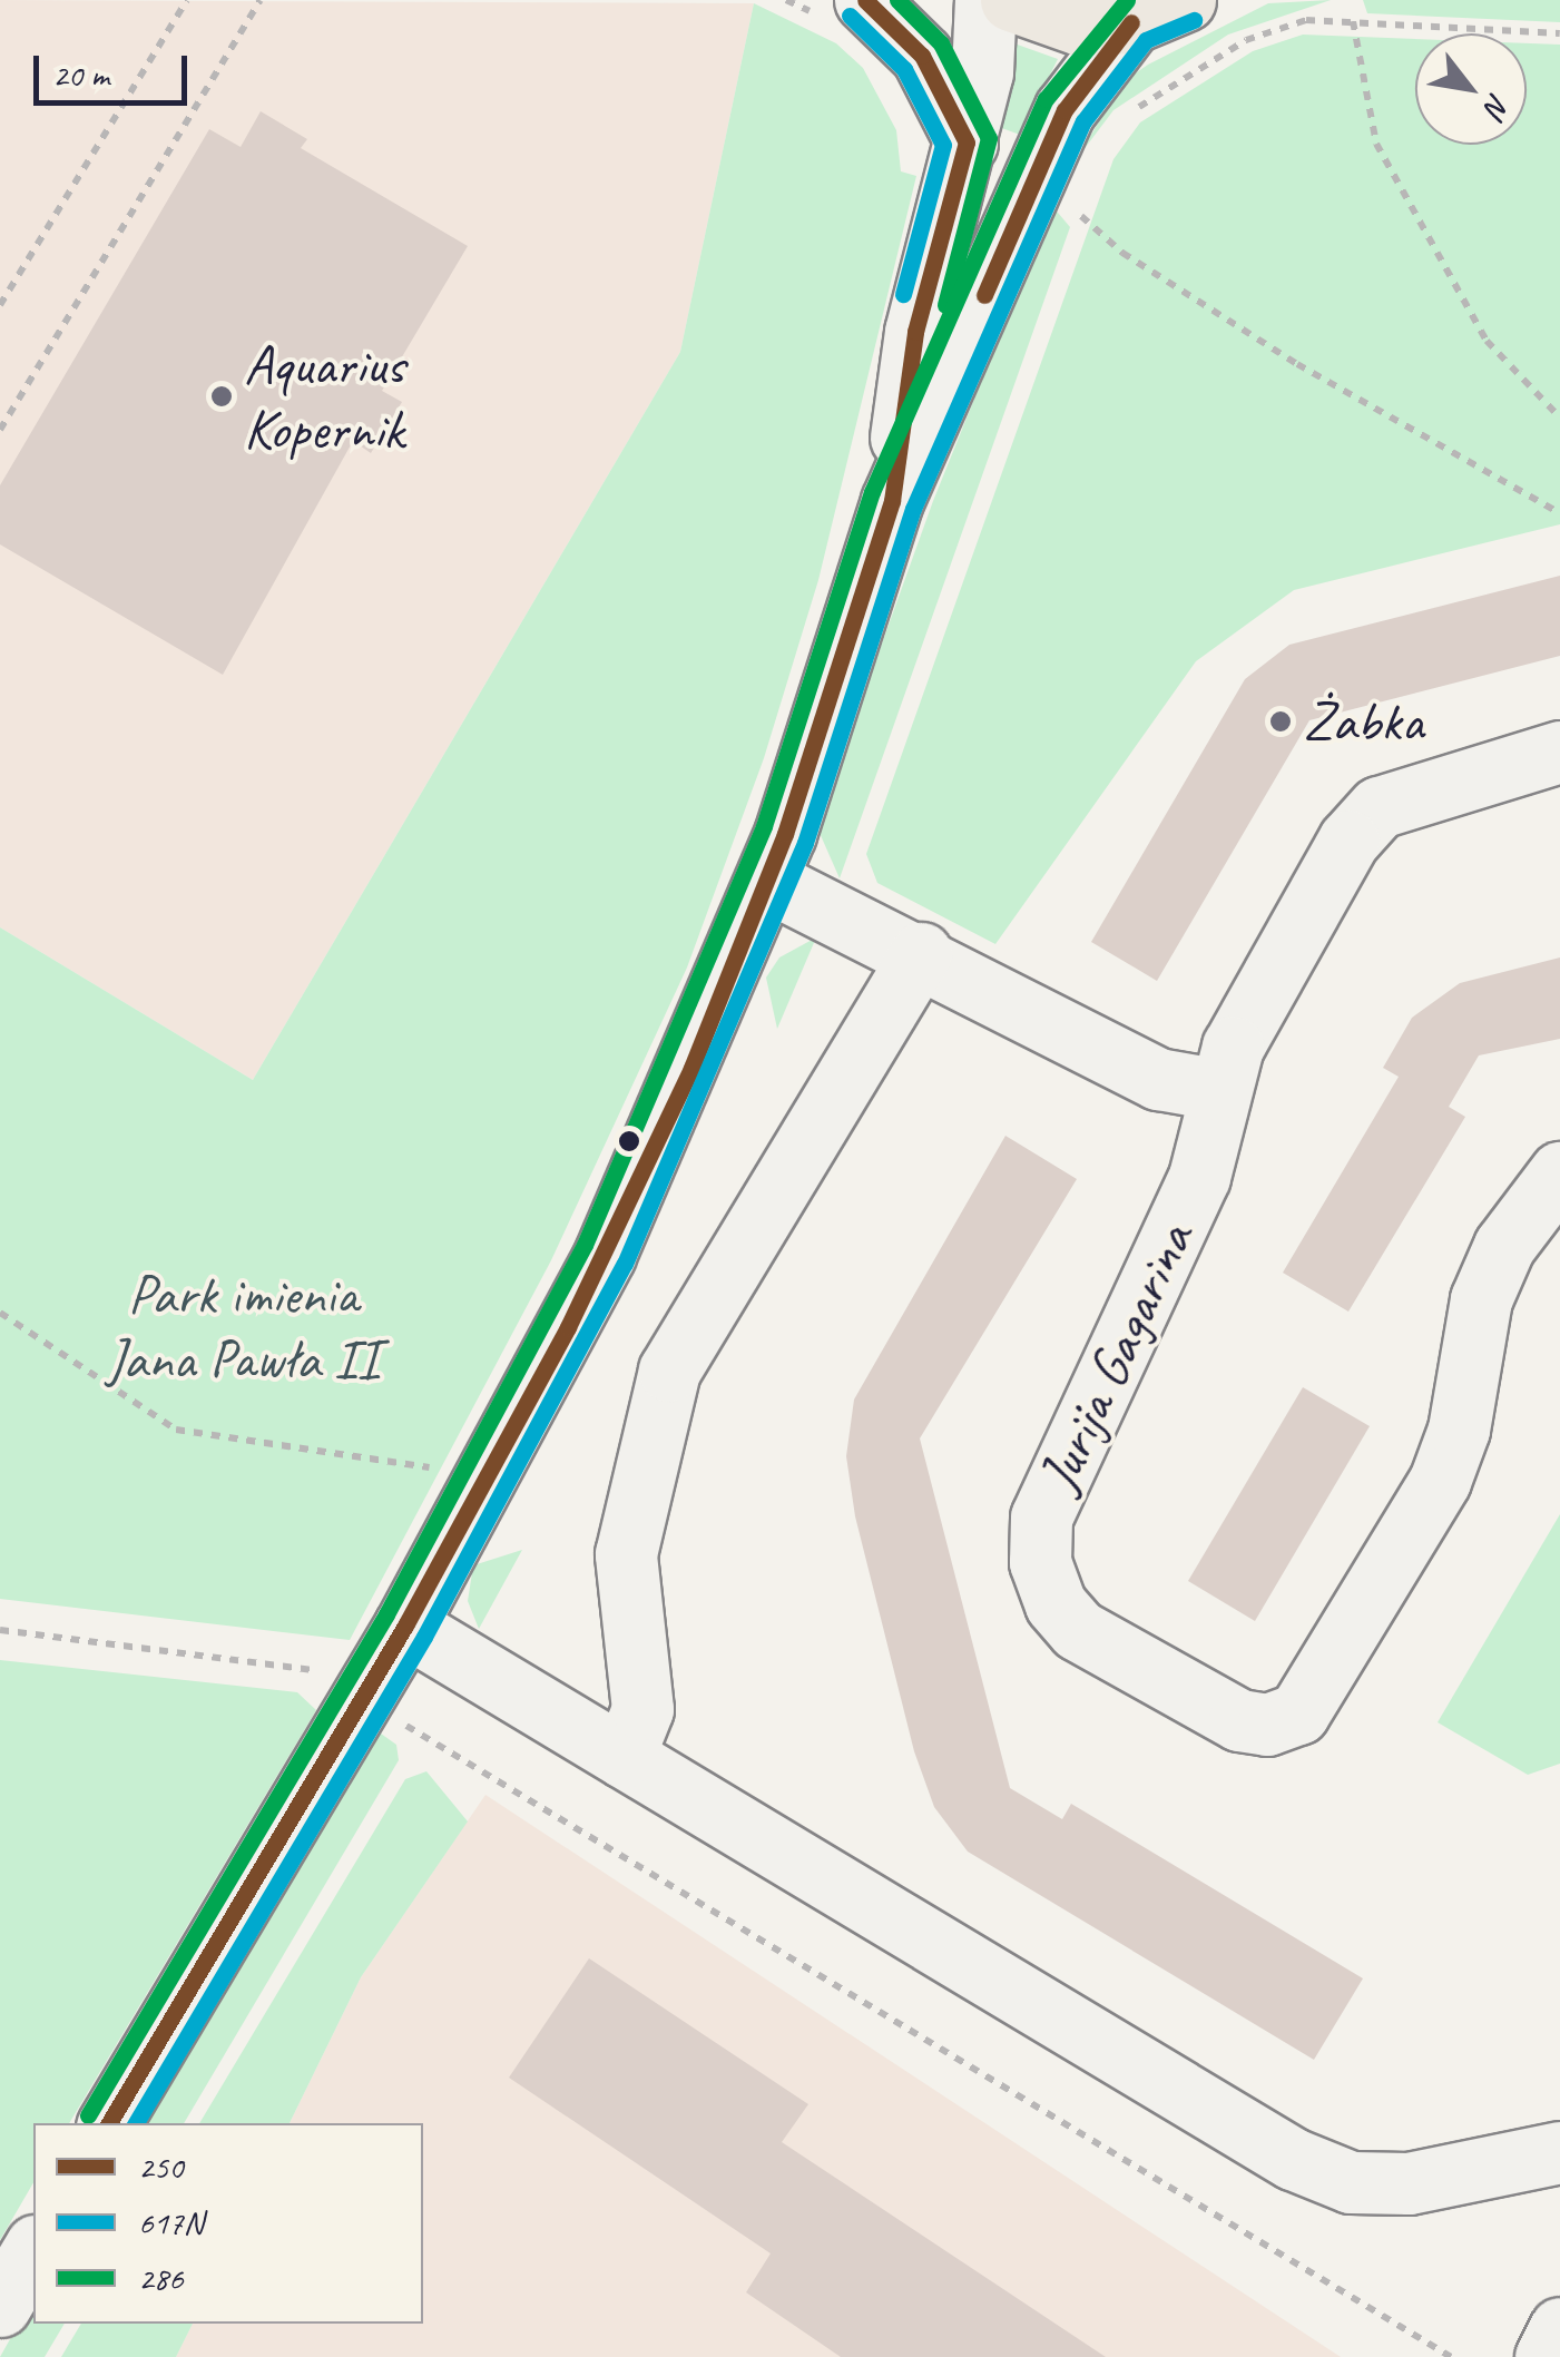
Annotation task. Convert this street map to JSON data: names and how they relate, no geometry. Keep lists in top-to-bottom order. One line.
{"streets":{"street":["Jurija Gagarina"]},"parks":["Park imienia Jana Pawła II"],"places":["Aquarius Kopernik","Żabka"],"lines":["transit line 250","transit line 286","transit line 617N"],"legend":["250","617N","286"],"scale_bar":"20 m","north":"bottom right"}
